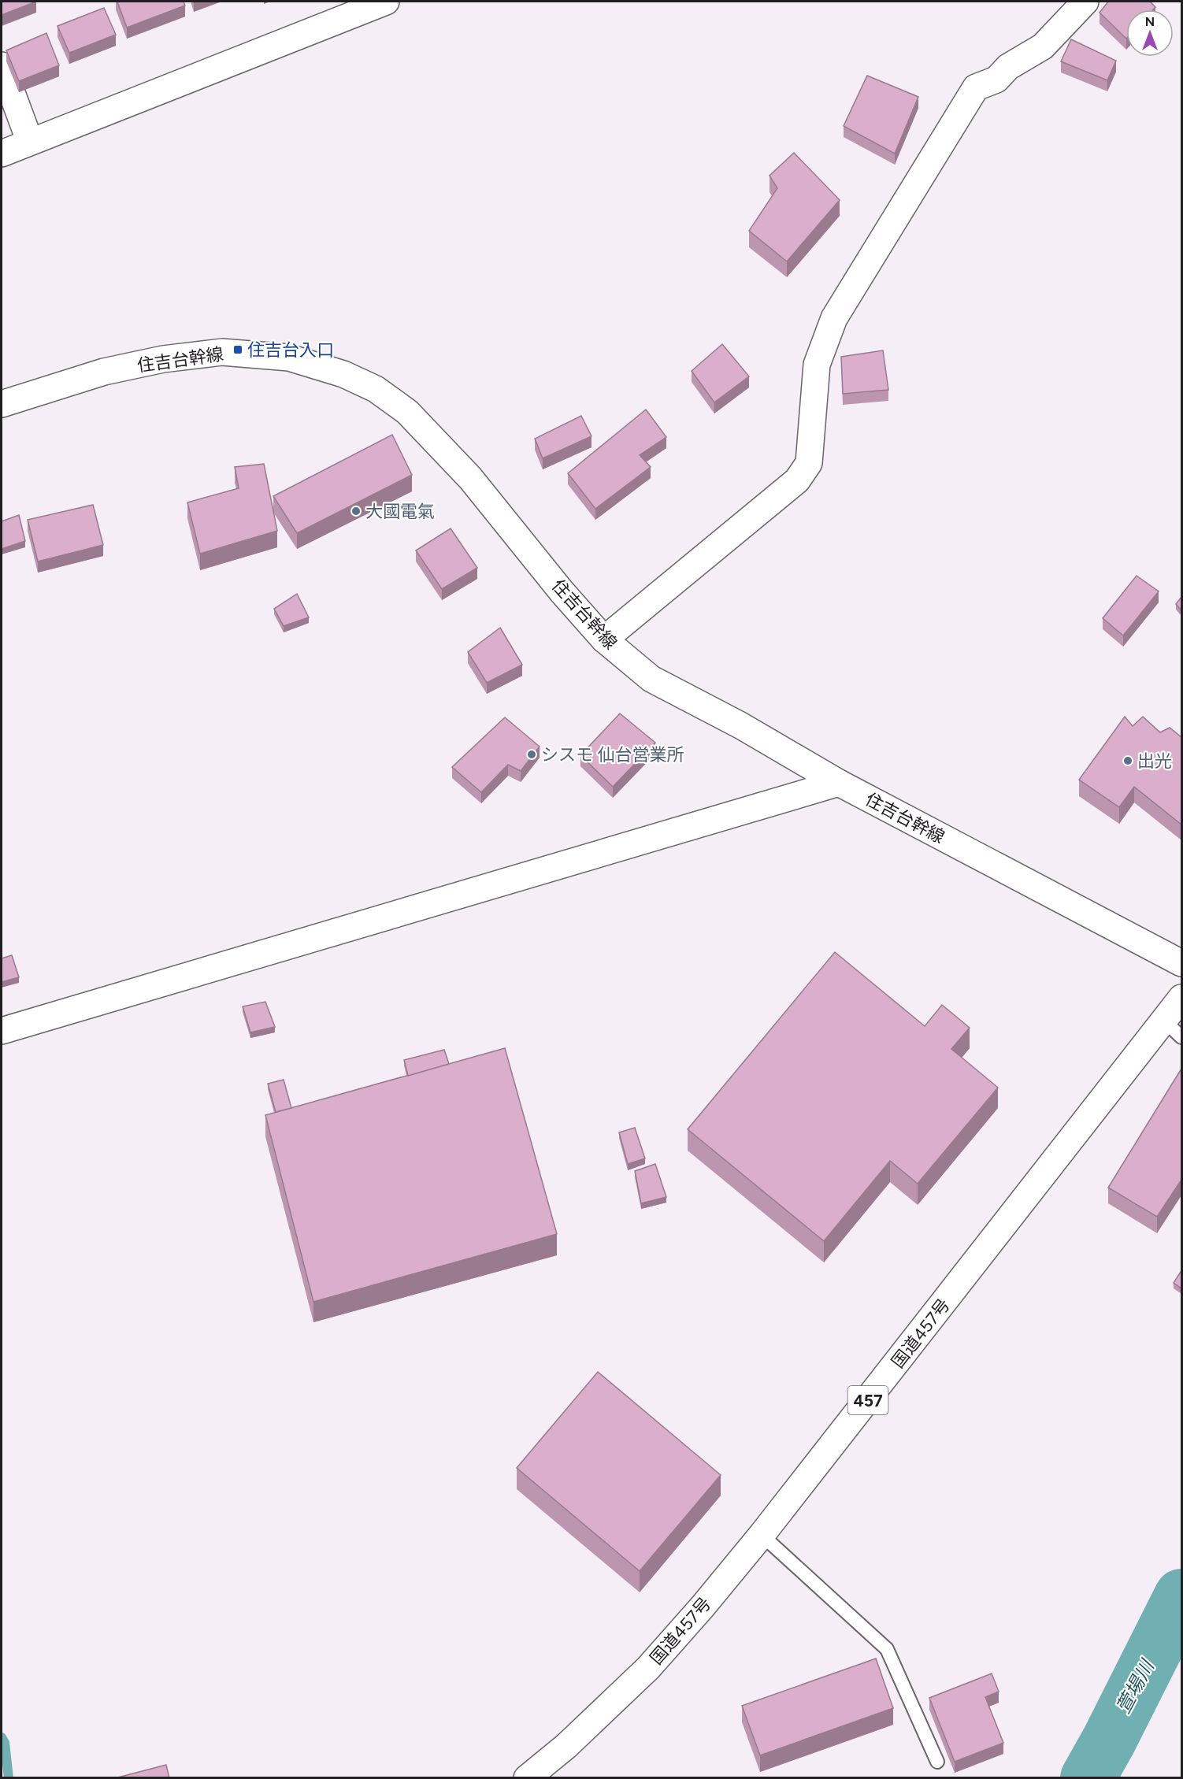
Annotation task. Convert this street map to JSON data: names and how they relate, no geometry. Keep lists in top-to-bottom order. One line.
{"streets":{"main road":["住吉台幹線","国道457号","457"]},"water":["萱場川"],"places":{"transit":["住吉台入口"],"other":["大國電氣","シスモ 仙台営業所","出光"]},"north":"top"}
